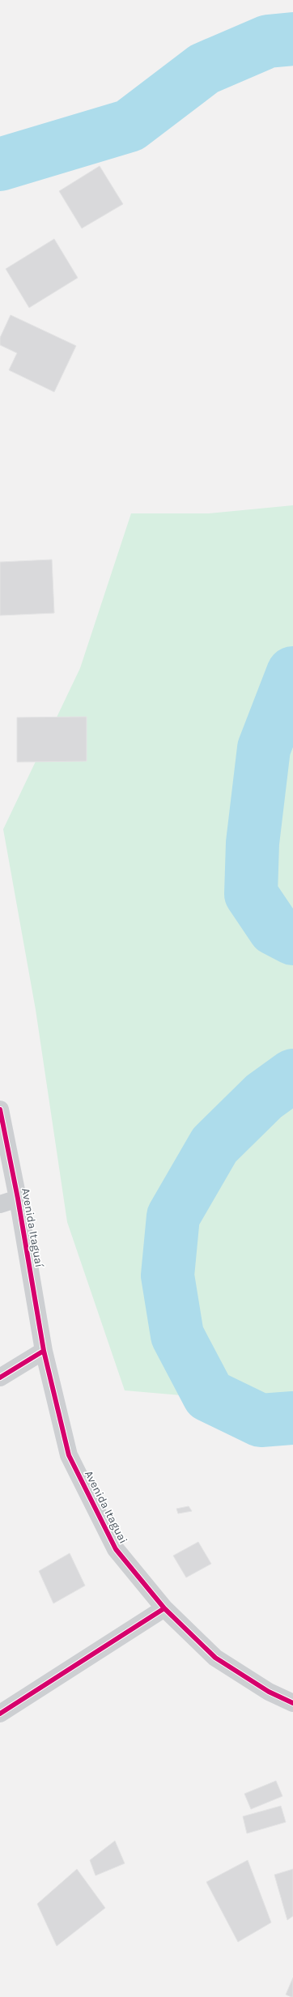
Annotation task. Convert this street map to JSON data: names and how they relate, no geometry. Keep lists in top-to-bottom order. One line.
{"streets":{"street":["Avenida Itaguaí","Avenida Itaguai"]},"crossings":[["Avenida Itaguaí","Avenida Itaguai"]]}
